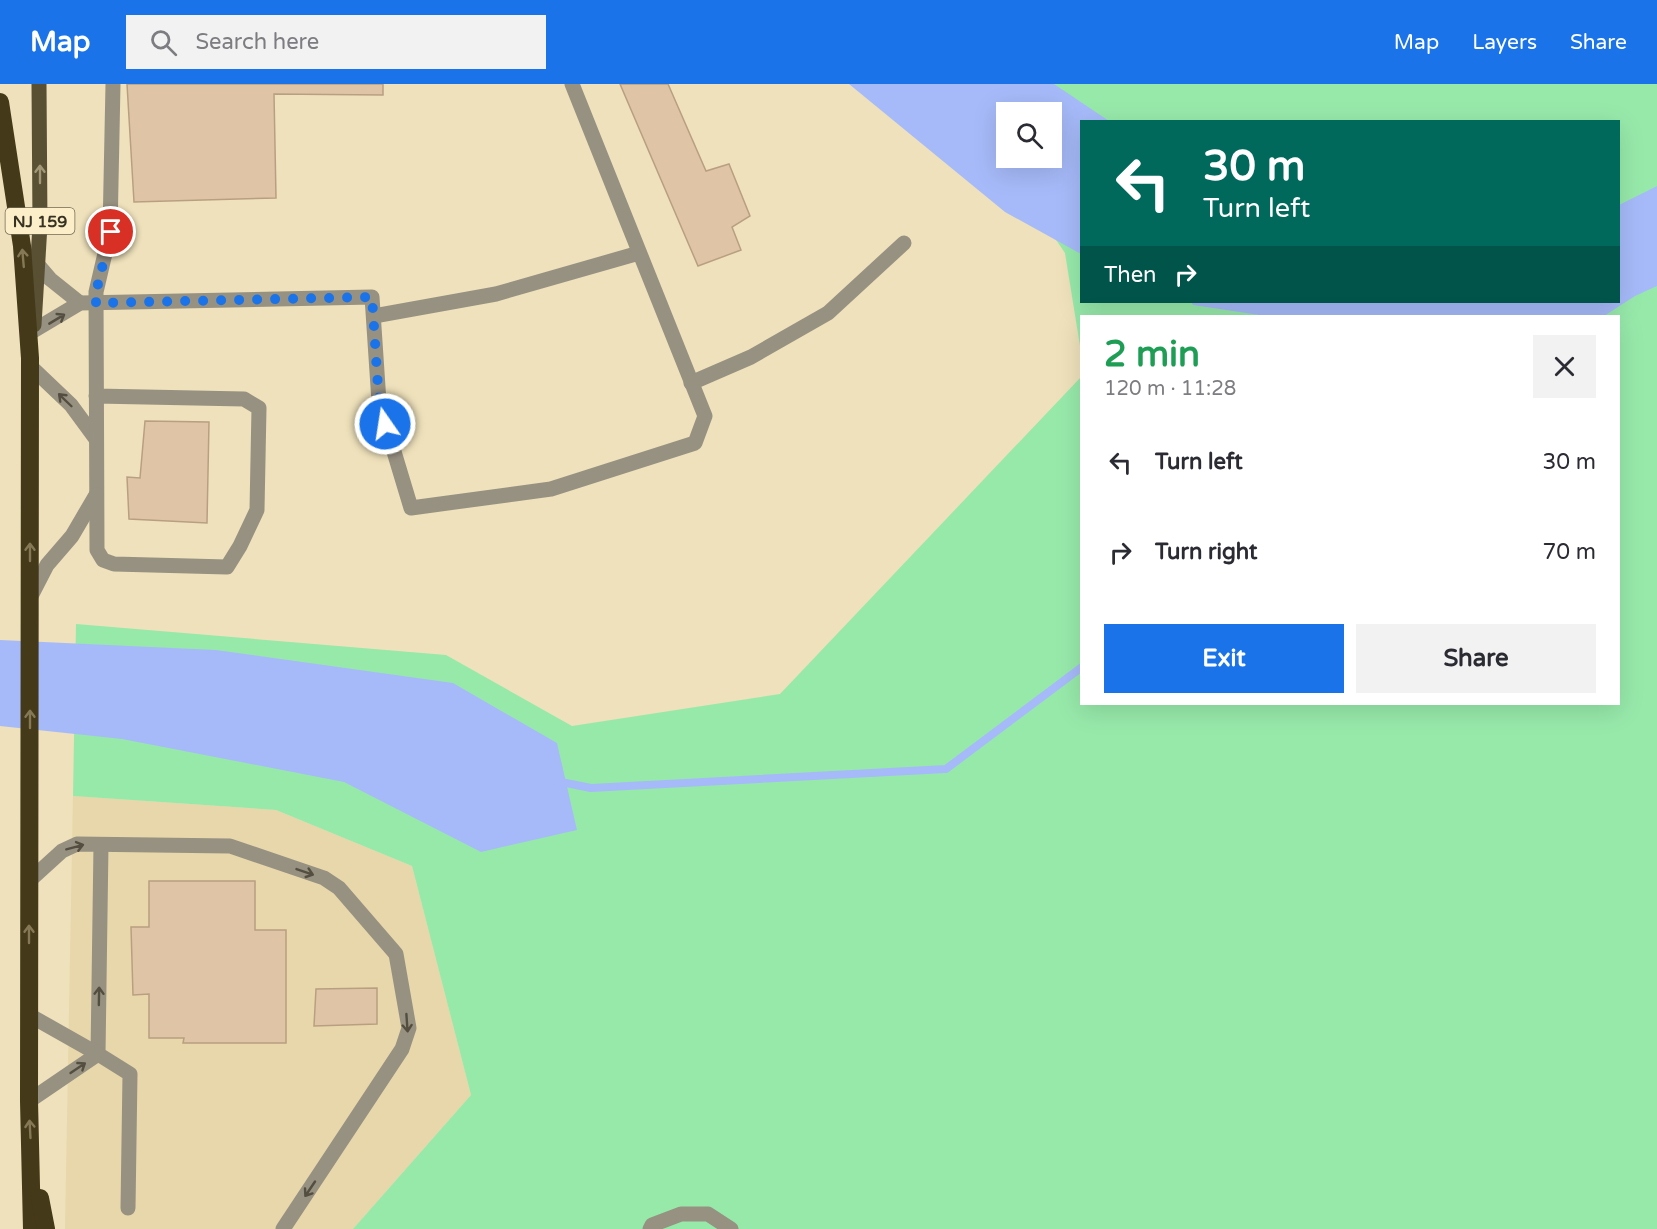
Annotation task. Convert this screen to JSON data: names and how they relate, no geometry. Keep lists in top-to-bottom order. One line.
{"streets":{"main road":["NJ 159"]},"page":{"header":"Map","search":"Search here","nav":["Map","Layers","Share"],"turn":["30 m","Turn left"],"then":"Then","heading":["2 min","120 m · 11:28"],"list":[{"name":"Turn left","value":"30 m"},{"name":"Turn right","value":"70 m"}],"buttons":["Exit","Share"]}}
